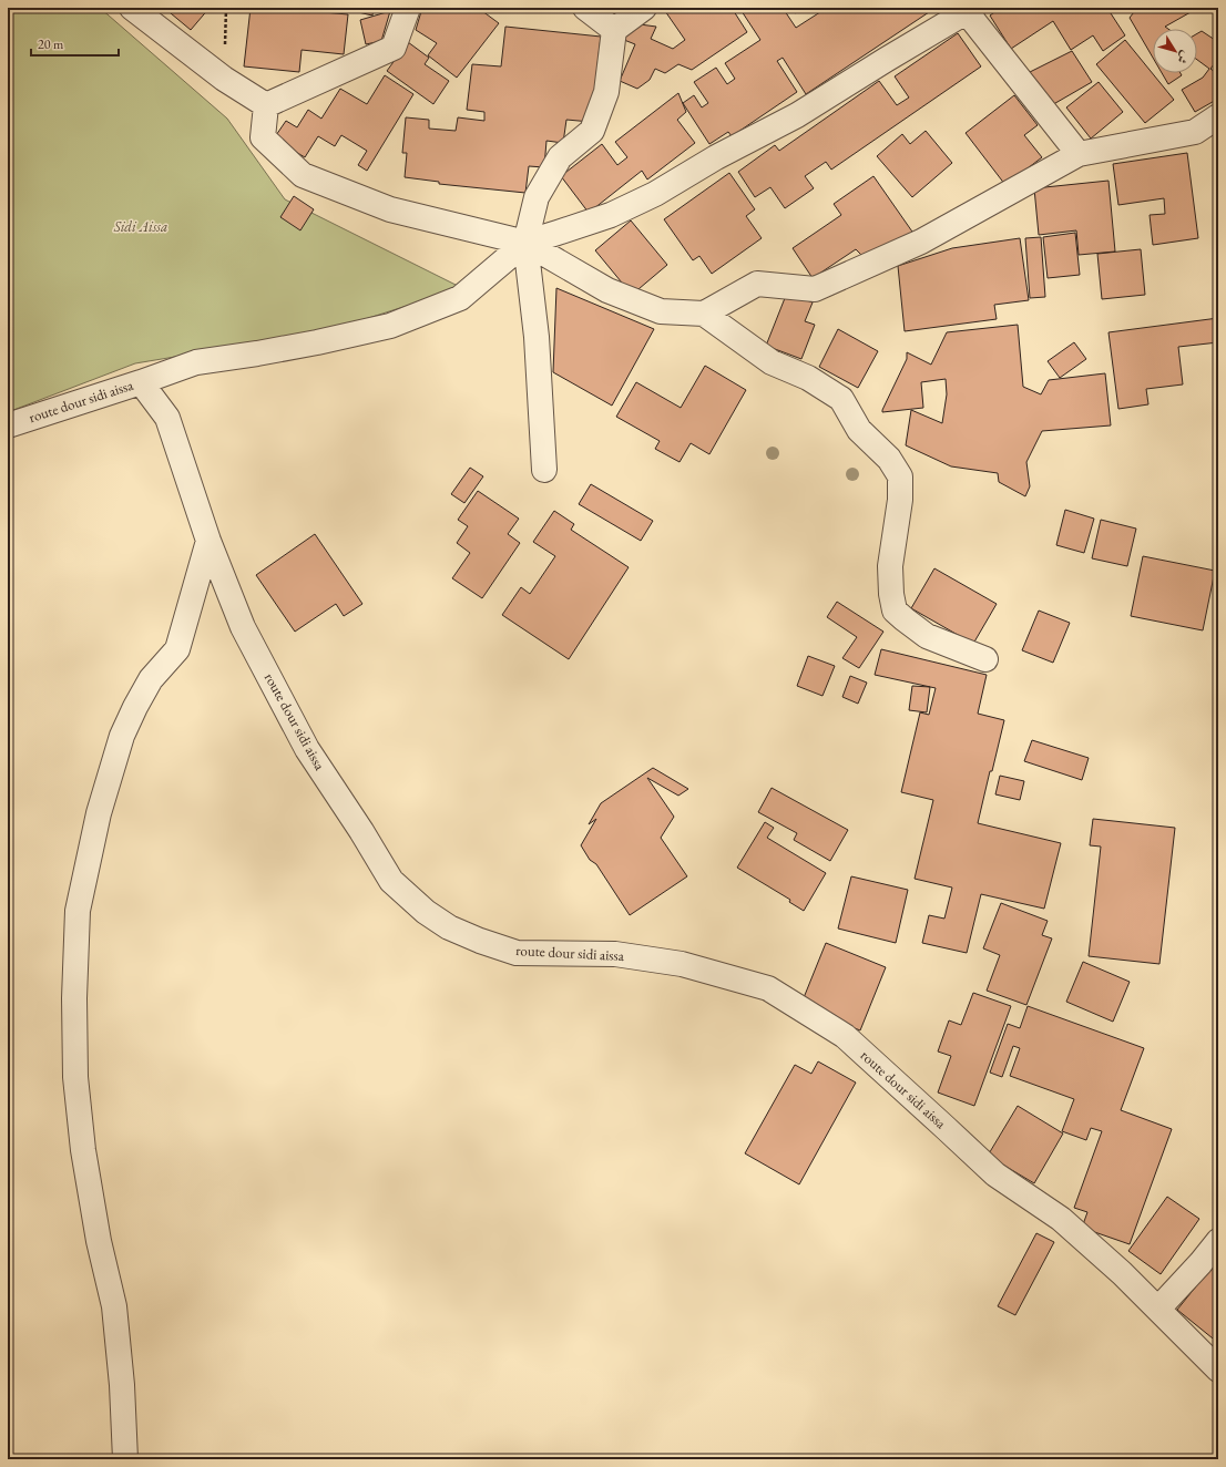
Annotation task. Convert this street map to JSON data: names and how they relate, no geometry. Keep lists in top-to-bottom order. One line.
{"streets":{"street":["route dour sidi aissa"]},"parks":["Sidi Aissa"],"scale_bar":"20 m","north":"bottom right"}
